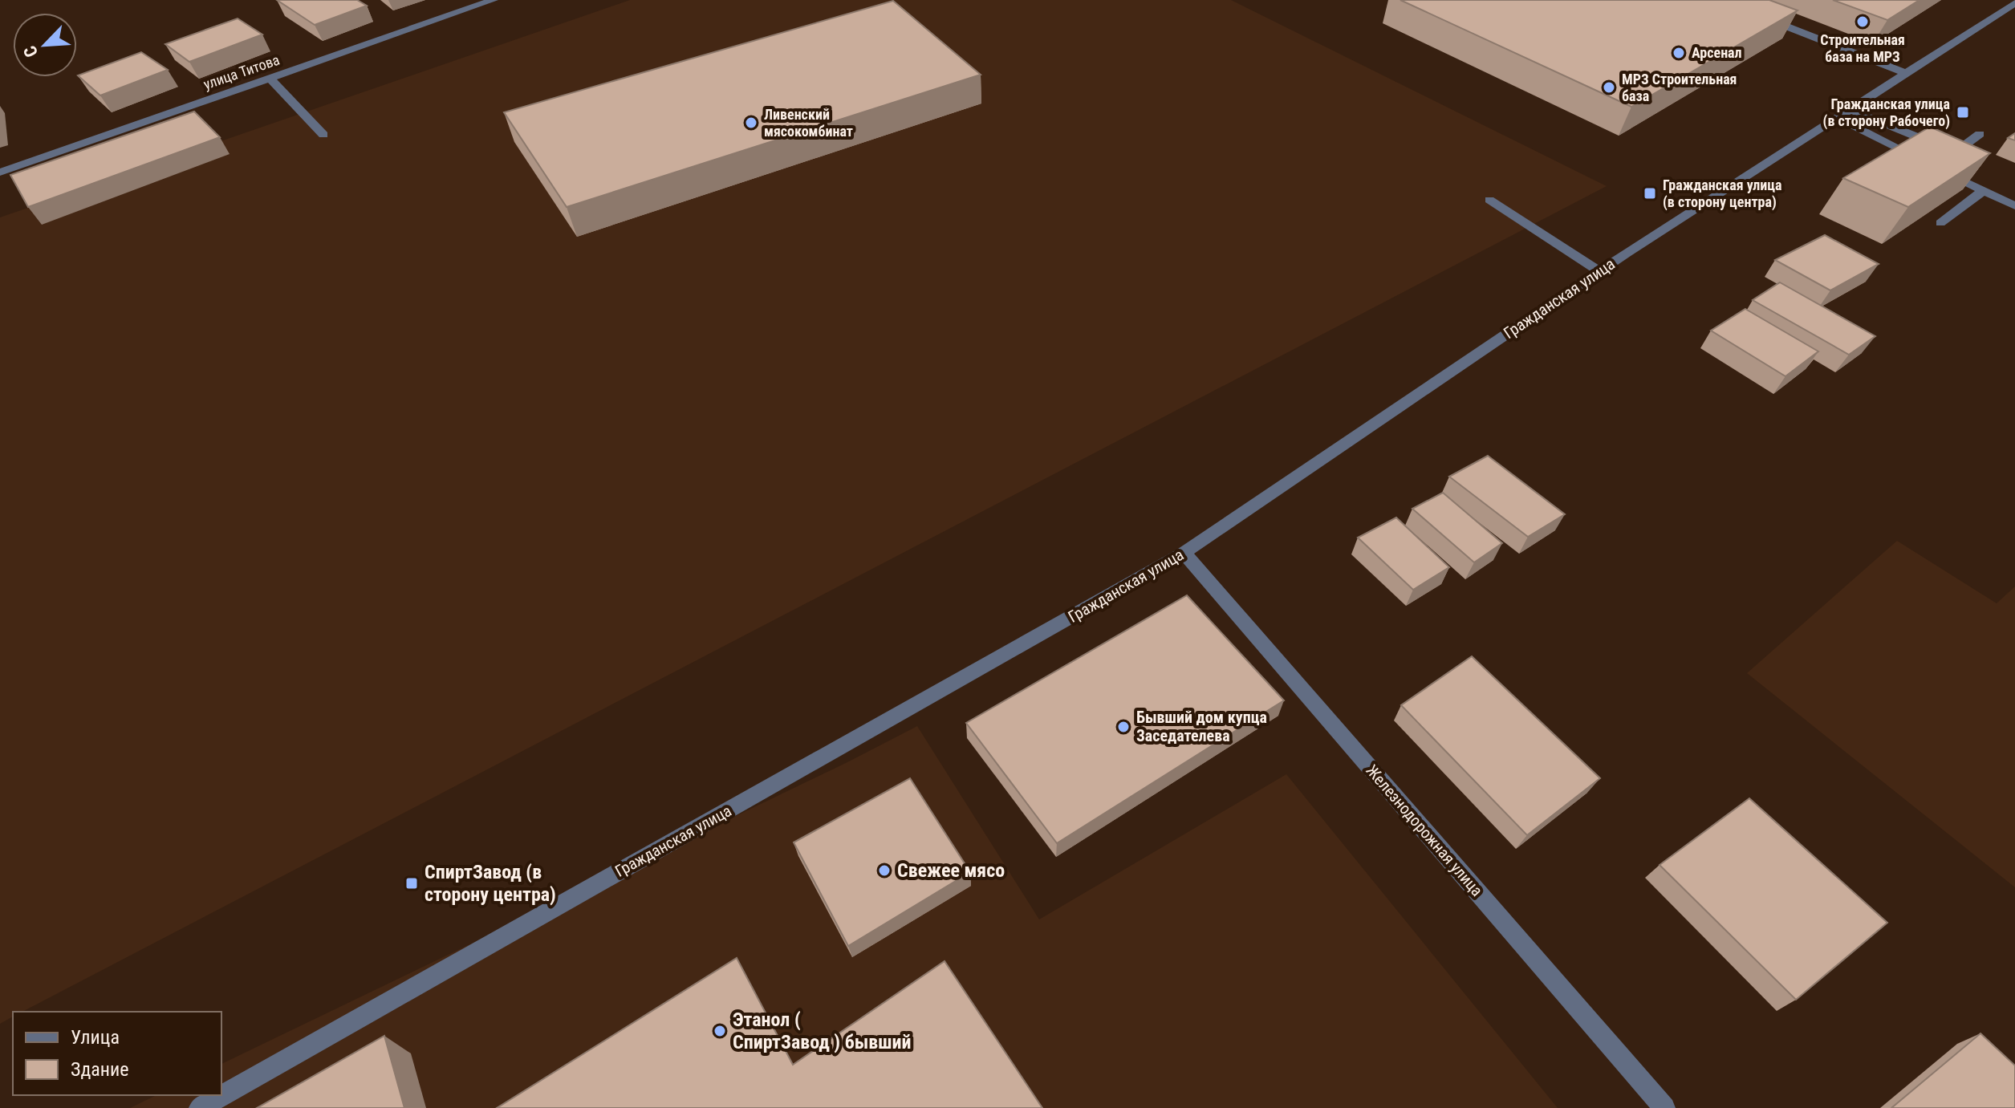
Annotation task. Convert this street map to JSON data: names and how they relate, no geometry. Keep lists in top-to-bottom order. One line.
{"streets":{"street":["улица Титова","Гражданская улица","Железнодорожная улица"]},"crossings":[["Гражданская улица","Железнодорожная улица"]],"places":{"other":["Строительная база на МРЗ","Арсенал","МРЗ Строительная база","Ливенский мясокомбинат","Бывший дом купца Заседателева","Свежее мясо","Этанол ( СпиртЗавод ) бывший"],"transit":["Гражданская улица (в сторону Рабочего)","Гражданская улица (в сторону центра)","СпиртЗавод (в сторону центра)"]},"legend":["Улица","Здание"],"north":"bottom left"}
